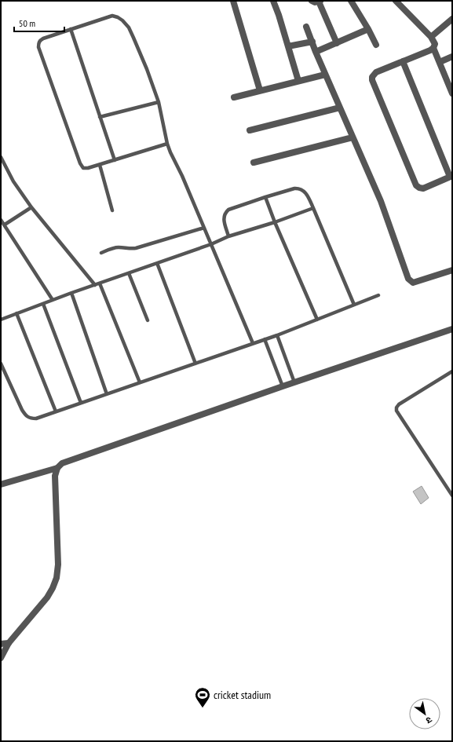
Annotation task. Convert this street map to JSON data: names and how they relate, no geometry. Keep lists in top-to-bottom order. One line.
{"places":{"sports":["cricket stadium"]},"scale_bar":"50 m","north":"bottom right"}
